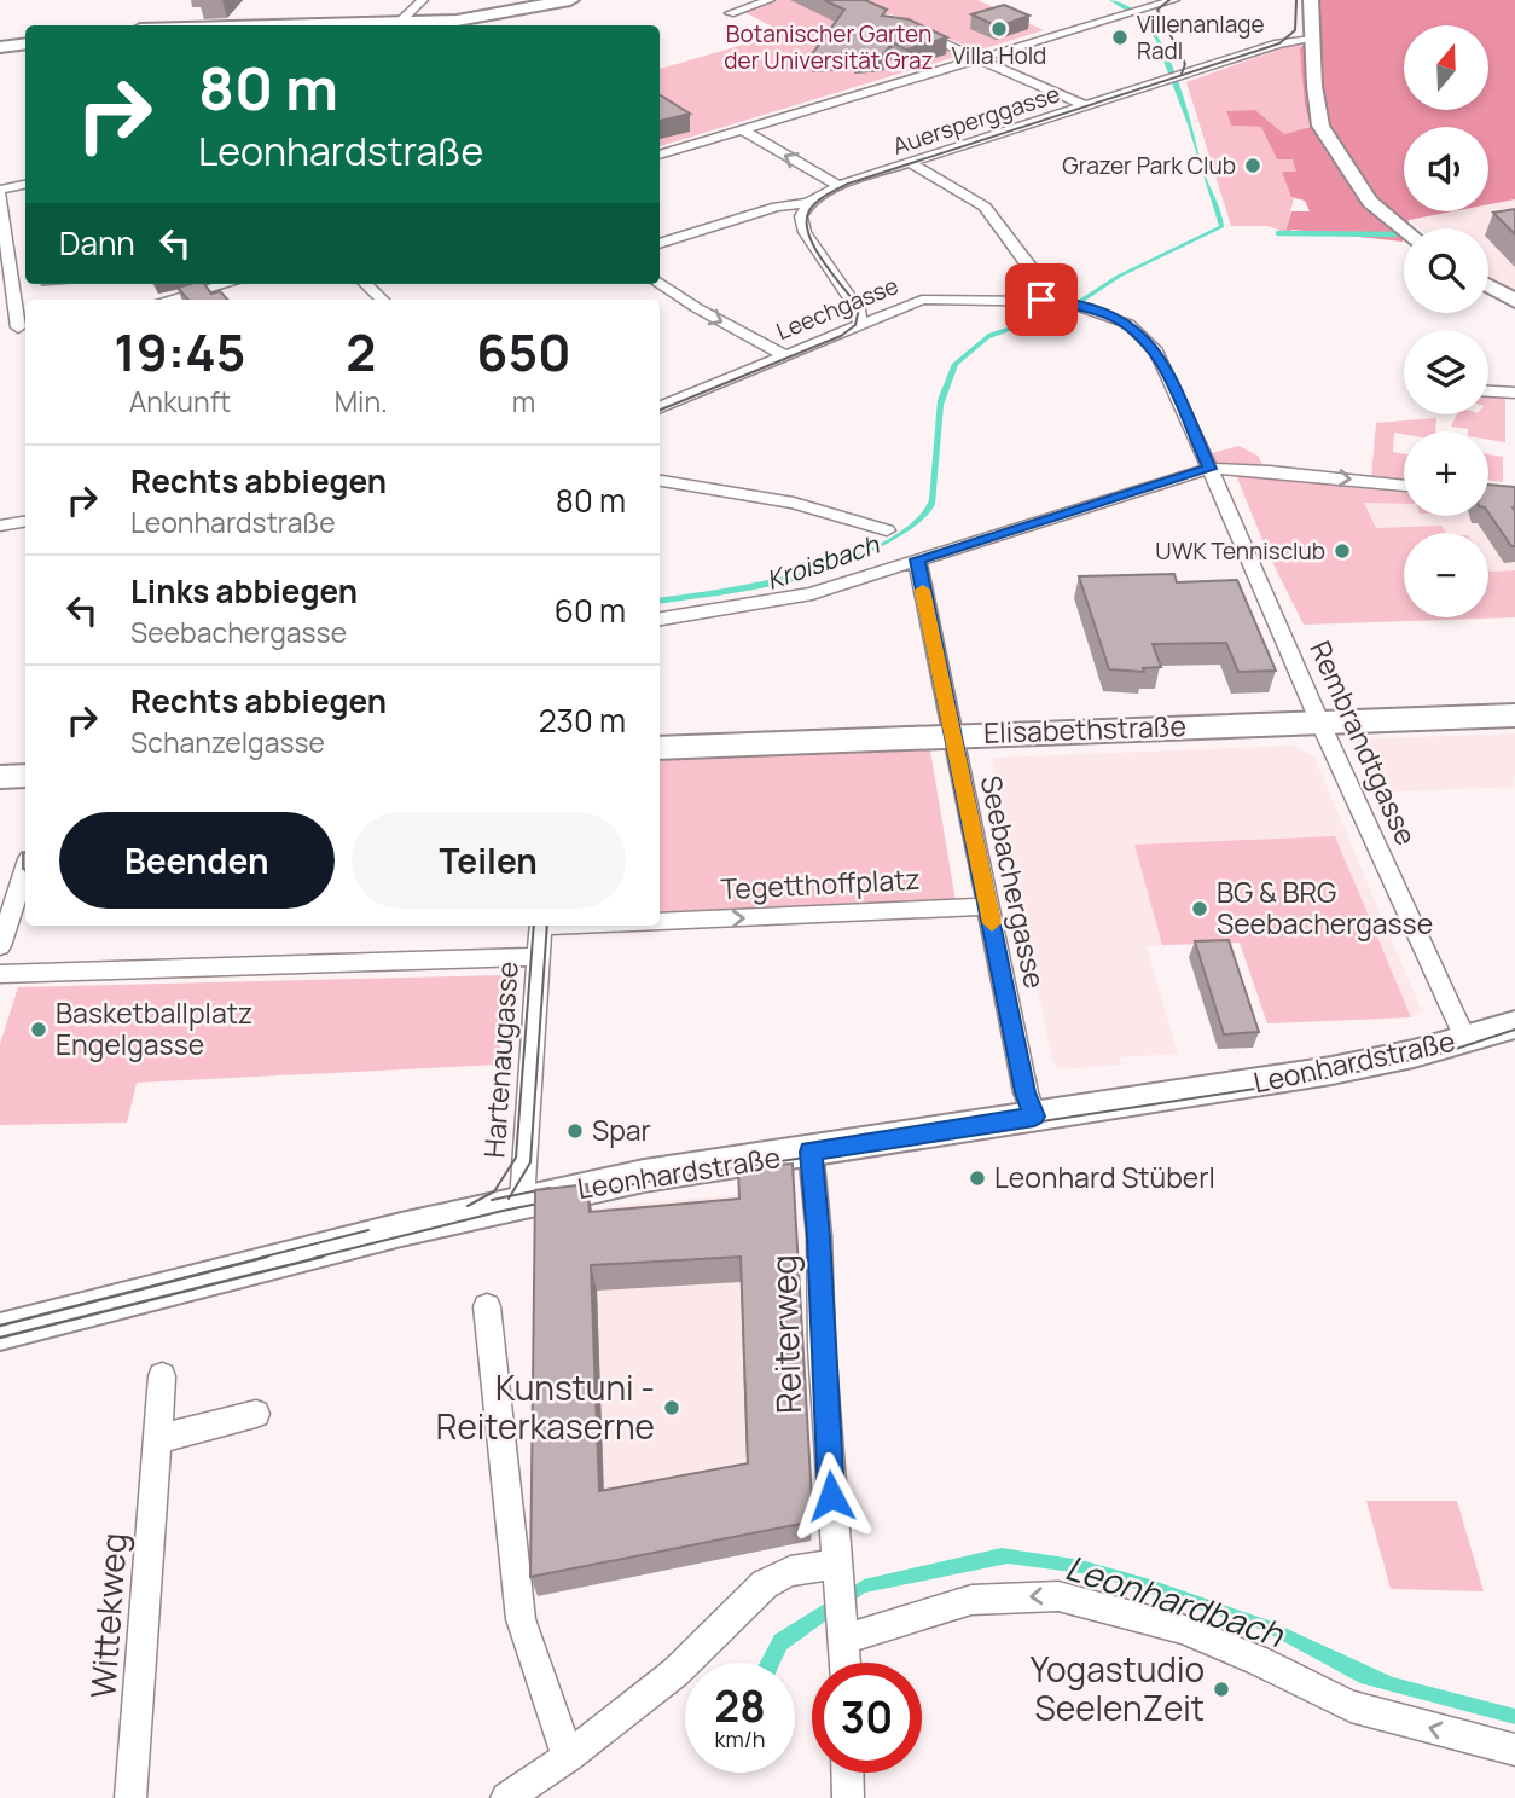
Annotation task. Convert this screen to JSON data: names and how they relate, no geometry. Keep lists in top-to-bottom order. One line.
{"streets":{"main road":["Elisabethstraße","Leonhardstraße"],"street":["Auersperggasse","Leechgasse","Rembrandtgasse","Seebachergasse","Tegetthoffplatz","Hartenaugasse","Reiterweg","Wittekweg"]},"crossings":[["Leechgasse","Rembrandtgasse"],["Elisabethstraße","Rembrandtgasse"],["Elisabethstraße","Seebachergasse"],["Rembrandtgasse","Leonhardstraße"],["Seebachergasse","Tegetthoffplatz"],["Seebachergasse","Leonhardstraße"],["Hartenaugasse","Leonhardstraße"],["Leonhardstraße","Reiterweg"]],"one_way":["Tegetthoffplatz"],"water":["Kroisbach","Leonhardbach"],"parks":["Botanischer Garten der Universität Graz"],"places":["Villa Hold","Villenanlage Radl","Grazer Park Club","UWK Tennisclub","BG & BRG Seebachergasse","Basketballplatz Engelgasse","Spar","Leonhard Stüberl","Kunstuni - Reiterkaserne","Yogastudio SeelenZeit"],"north":"top","page":{"map_buttons":["+","−"],"turn":["80 m","Leonhardstraße"],"then":"Dann","eta":["19:45","Ankunft","2","Min.","650","m"],"list":[{"name":"Rechts abbiegen","note":"Leonhardstraße","value":"80 m"},{"name":"Links abbiegen","note":"Seebachergasse","value":"60 m"},{"name":"Rechts abbiegen","note":"Schanzelgasse","value":"230 m"}],"buttons":["Beenden","Teilen"],"speed":"28 km/h","limit":"30"}}
